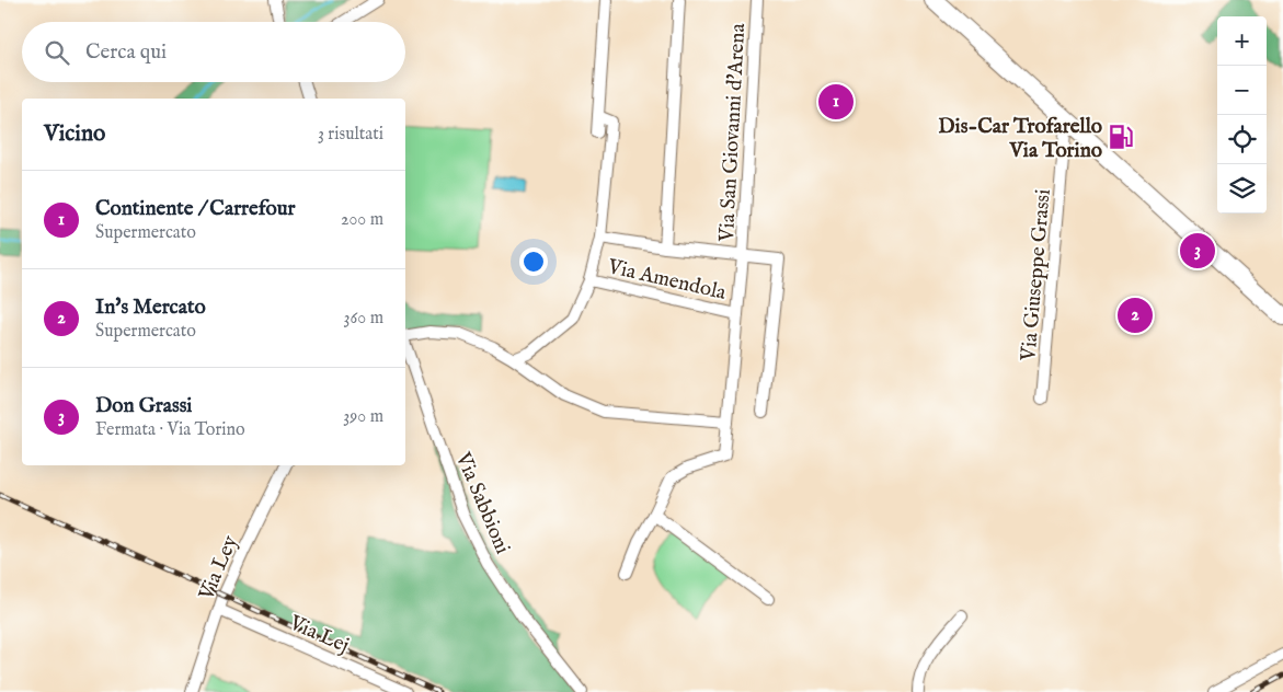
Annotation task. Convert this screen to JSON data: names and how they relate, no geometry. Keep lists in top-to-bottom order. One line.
{"streets":{"street":["Via San Giovanni d'Arena","Via Giuseppe Grassi","Via Amendola","Via Sabbioni","Via Ley","Via Lej"]},"crossings":[["Via Ley","Via Lej"]],"places":{"fuel station":["Dis-Car Trofarello Via Torino"]},"page":{"map_buttons":["+","−"],"search":"Cerca qui","pins":["1","3","2"],"heading":["Vicino","3 risultati"],"list":[{"mark":"1","name":"Continente / Carrefour","note":"Supermercato","value":"200 m"},{"mark":"2","name":"In's Mercato","note":"Supermercato","value":"360 m"},{"mark":"3","name":"Don Grassi","note":"Fermata · Via Torino","value":"390 m"}]}}
